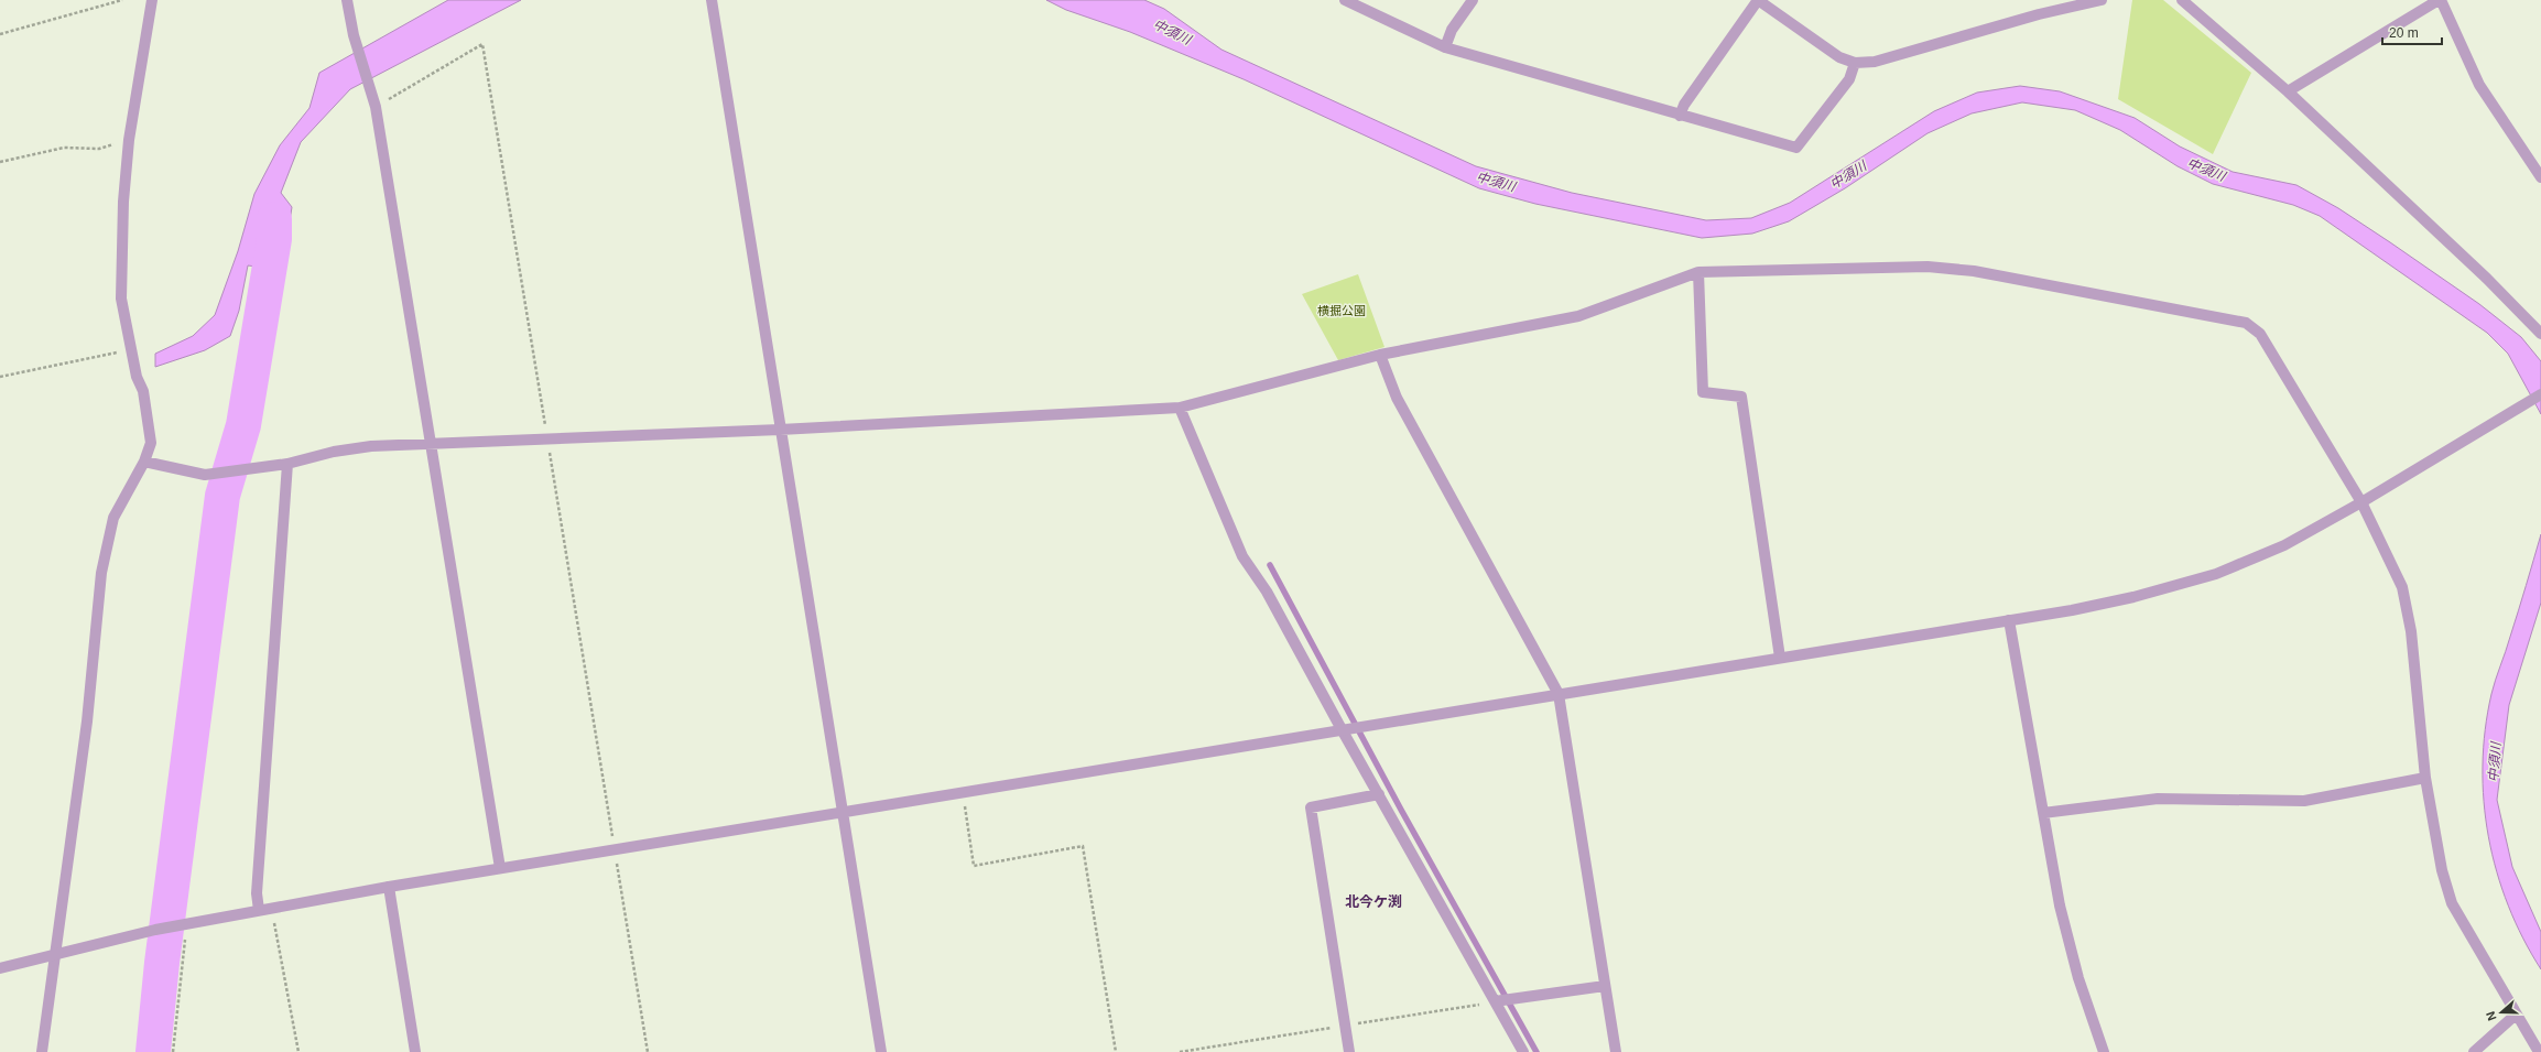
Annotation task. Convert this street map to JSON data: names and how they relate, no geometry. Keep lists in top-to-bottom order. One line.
{"districts":["北今ケ渕"],"water":["中須川"],"parks":["横掘公園"],"scale_bar":"20 m","north":"left"}
